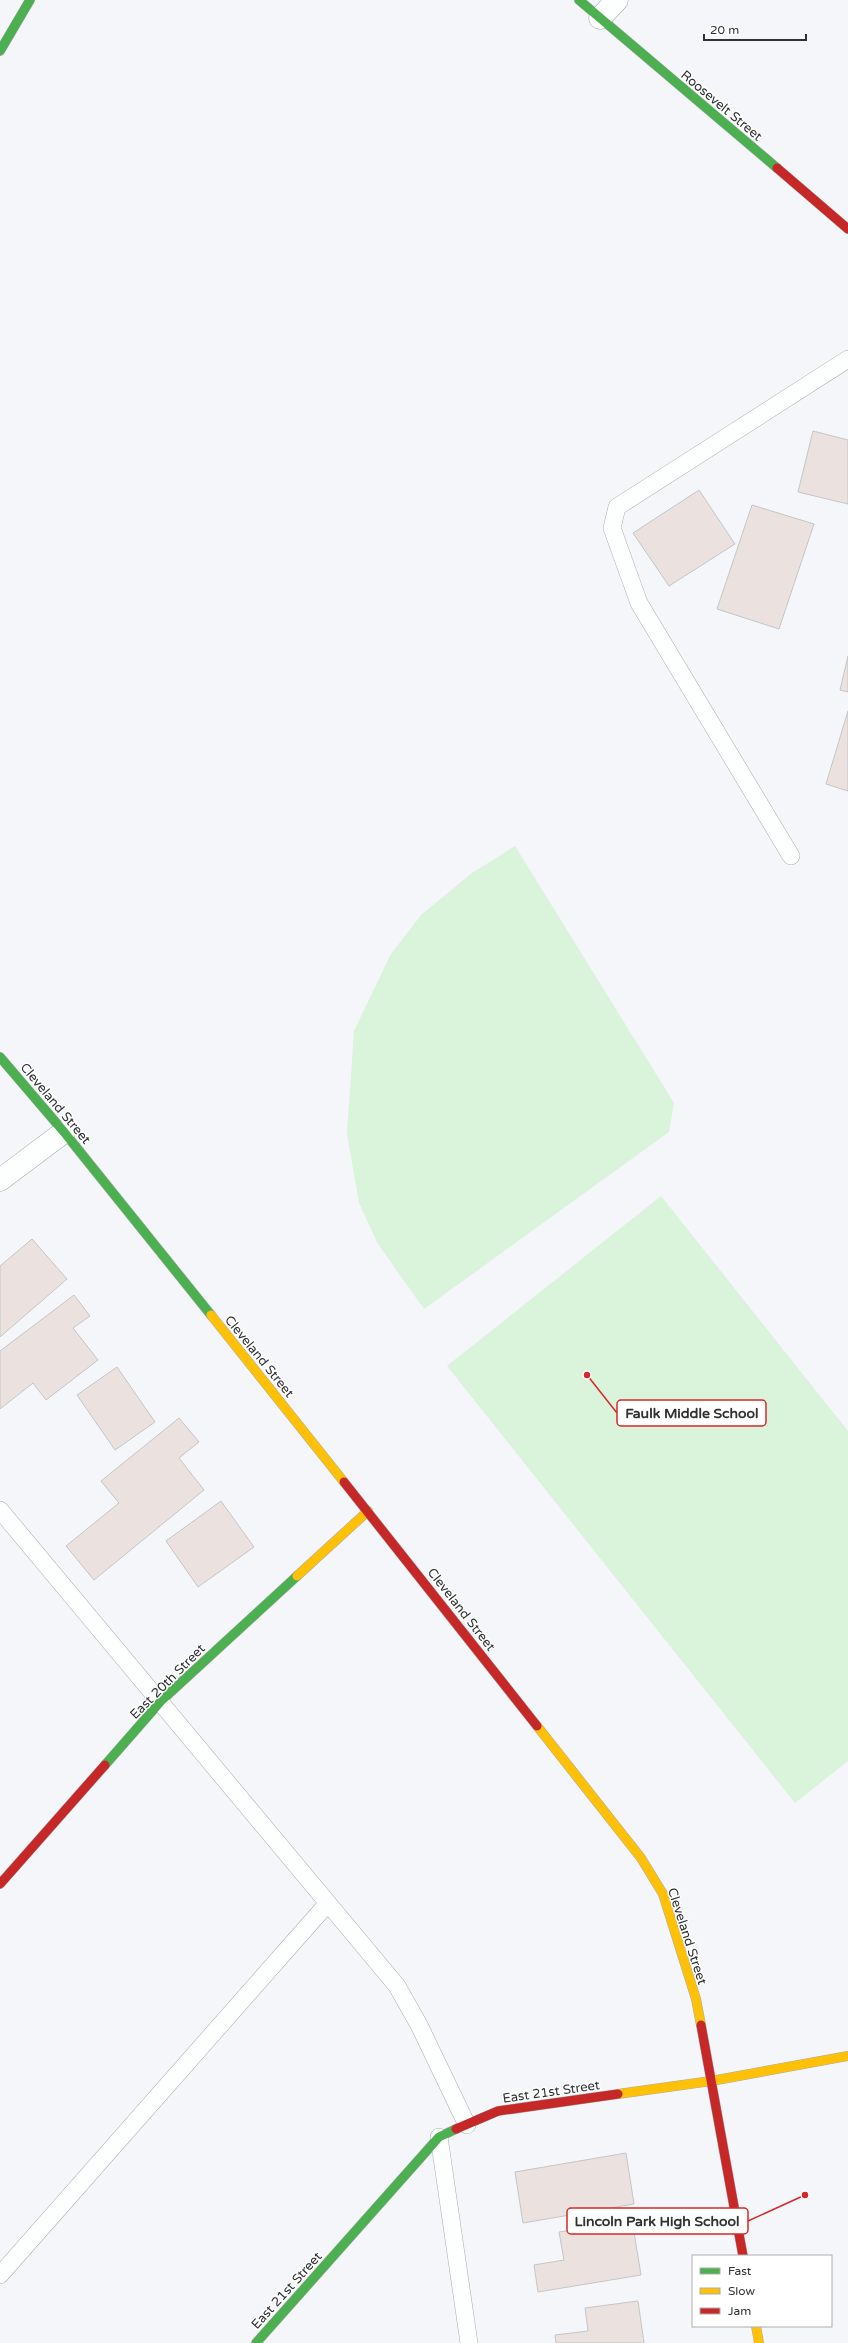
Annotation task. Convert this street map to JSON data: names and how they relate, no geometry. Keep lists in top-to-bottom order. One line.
{"streets":{"street":["Roosevelt Street","Cleveland Street","East 20th Street","East 21st Street"]},"crossings":[["Cleveland Street","East 20th Street"],["Cleveland Street","East 21st Street"]],"places":["Faulk Middle School","Lincoln Park High School"],"legend":["Fast","Slow","Jam"],"scale_bar":"20 m"}
